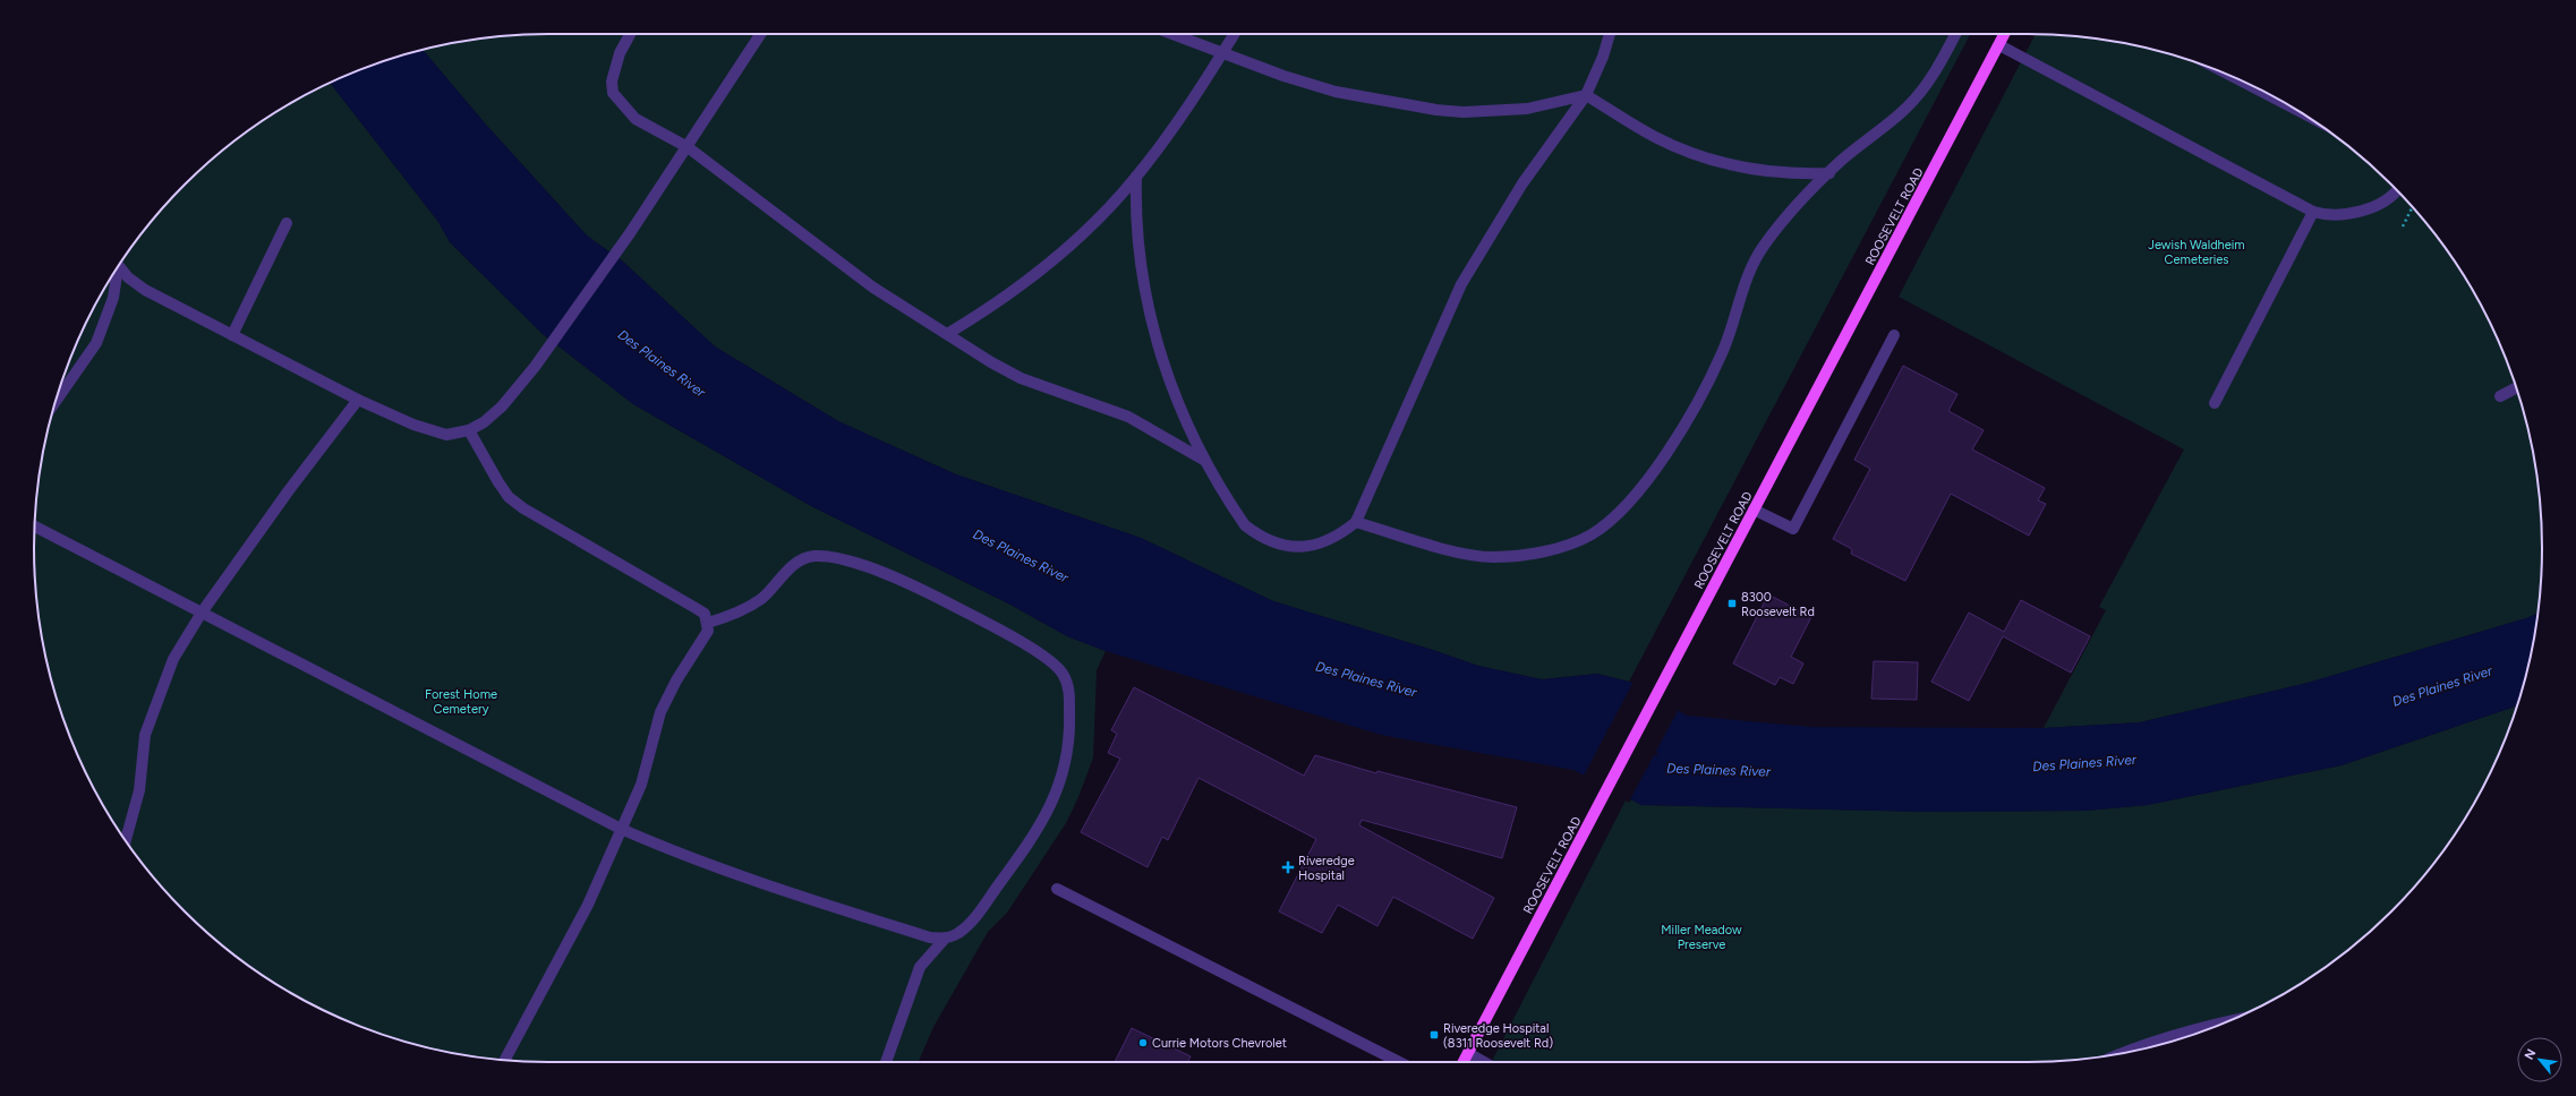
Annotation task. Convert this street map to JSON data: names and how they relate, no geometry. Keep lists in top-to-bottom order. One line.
{"streets":{"main road":["ROOSEVELT ROAD"]},"water":["Des Plaines River"],"parks":["Jewish Waldheim Cemeteries","Forest Home Cemetery","Miller Meadow Preserve"],"places":{"transit":["8300 Roosevelt Rd","Riveredge Hospital (8311 Roosevelt Rd)"],"health":["Riveredge Hospital"],"other":["Currie Motors Chevrolet"]},"north":"top left"}
